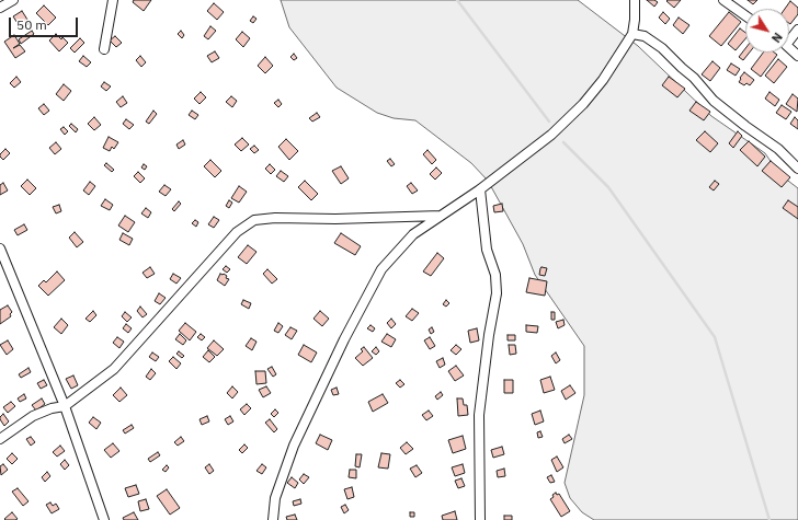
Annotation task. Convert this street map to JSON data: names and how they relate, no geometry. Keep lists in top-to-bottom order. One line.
{"scale_bar":"50 m","north":"bottom right"}
